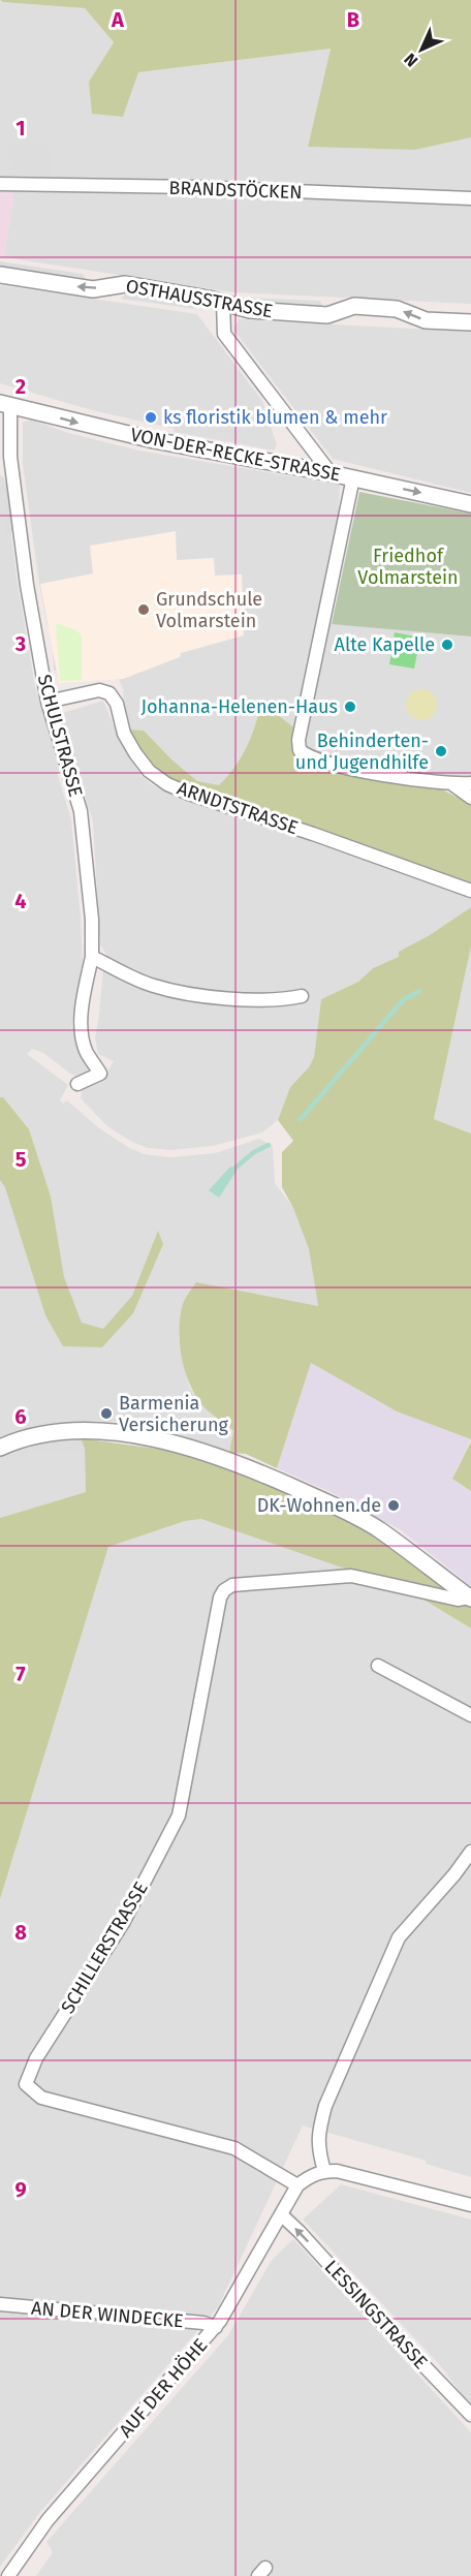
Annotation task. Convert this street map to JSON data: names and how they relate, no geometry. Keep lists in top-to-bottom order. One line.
{"streets":{"street":["BRANDSTÖCKEN","OSTHAUSSTRASSE","VON-DER-RECKE-STRASSE","SCHULSTRASSE","ARNDTSTRASSE","SCHILLERSTRASSE","AN DER WINDECKE","LESSINGSTRASSE","AUF DER HÖHE"]},"crossings":[["VON-DER-RECKE-STRASSE","SCHULSTRASSE"],["SCHULSTRASSE","ARNDTSTRASSE"],["SCHILLERSTRASSE","AUF DER HÖHE"],["AN DER WINDECKE","AUF DER HÖHE"],["LESSINGSTRASSE","AUF DER HÖHE"]],"one_way":["OSTHAUSSTRASSE","VON-DER-RECKE-STRASSE","LESSINGSTRASSE"],"parks":["Friedhof Volmarstein"],"places":["ks floristik blumen & mehr","Grundschule Volmarstein","Alte Kapelle","Johanna-Helenen-Haus","Behinderten- und Jugendhilfe","Barmenia Versicherung","DK-Wohnen.de"],"north":"bottom left","grid":{"columns":["A","B"],"rows":["1","2","3","4","5","6","7","8","9"]}}
